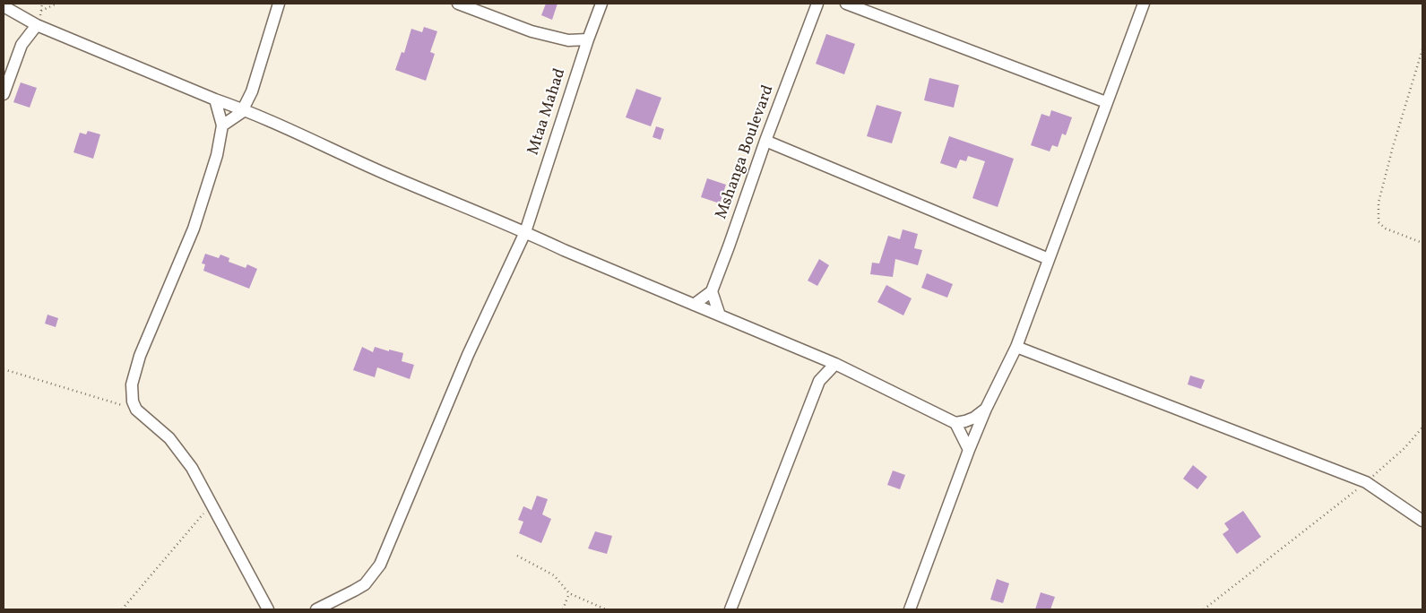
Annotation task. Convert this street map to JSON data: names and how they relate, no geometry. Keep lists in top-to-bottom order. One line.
{"streets":{"street":["Mtaa Mahad","Mshanga Boulevard"]}}
